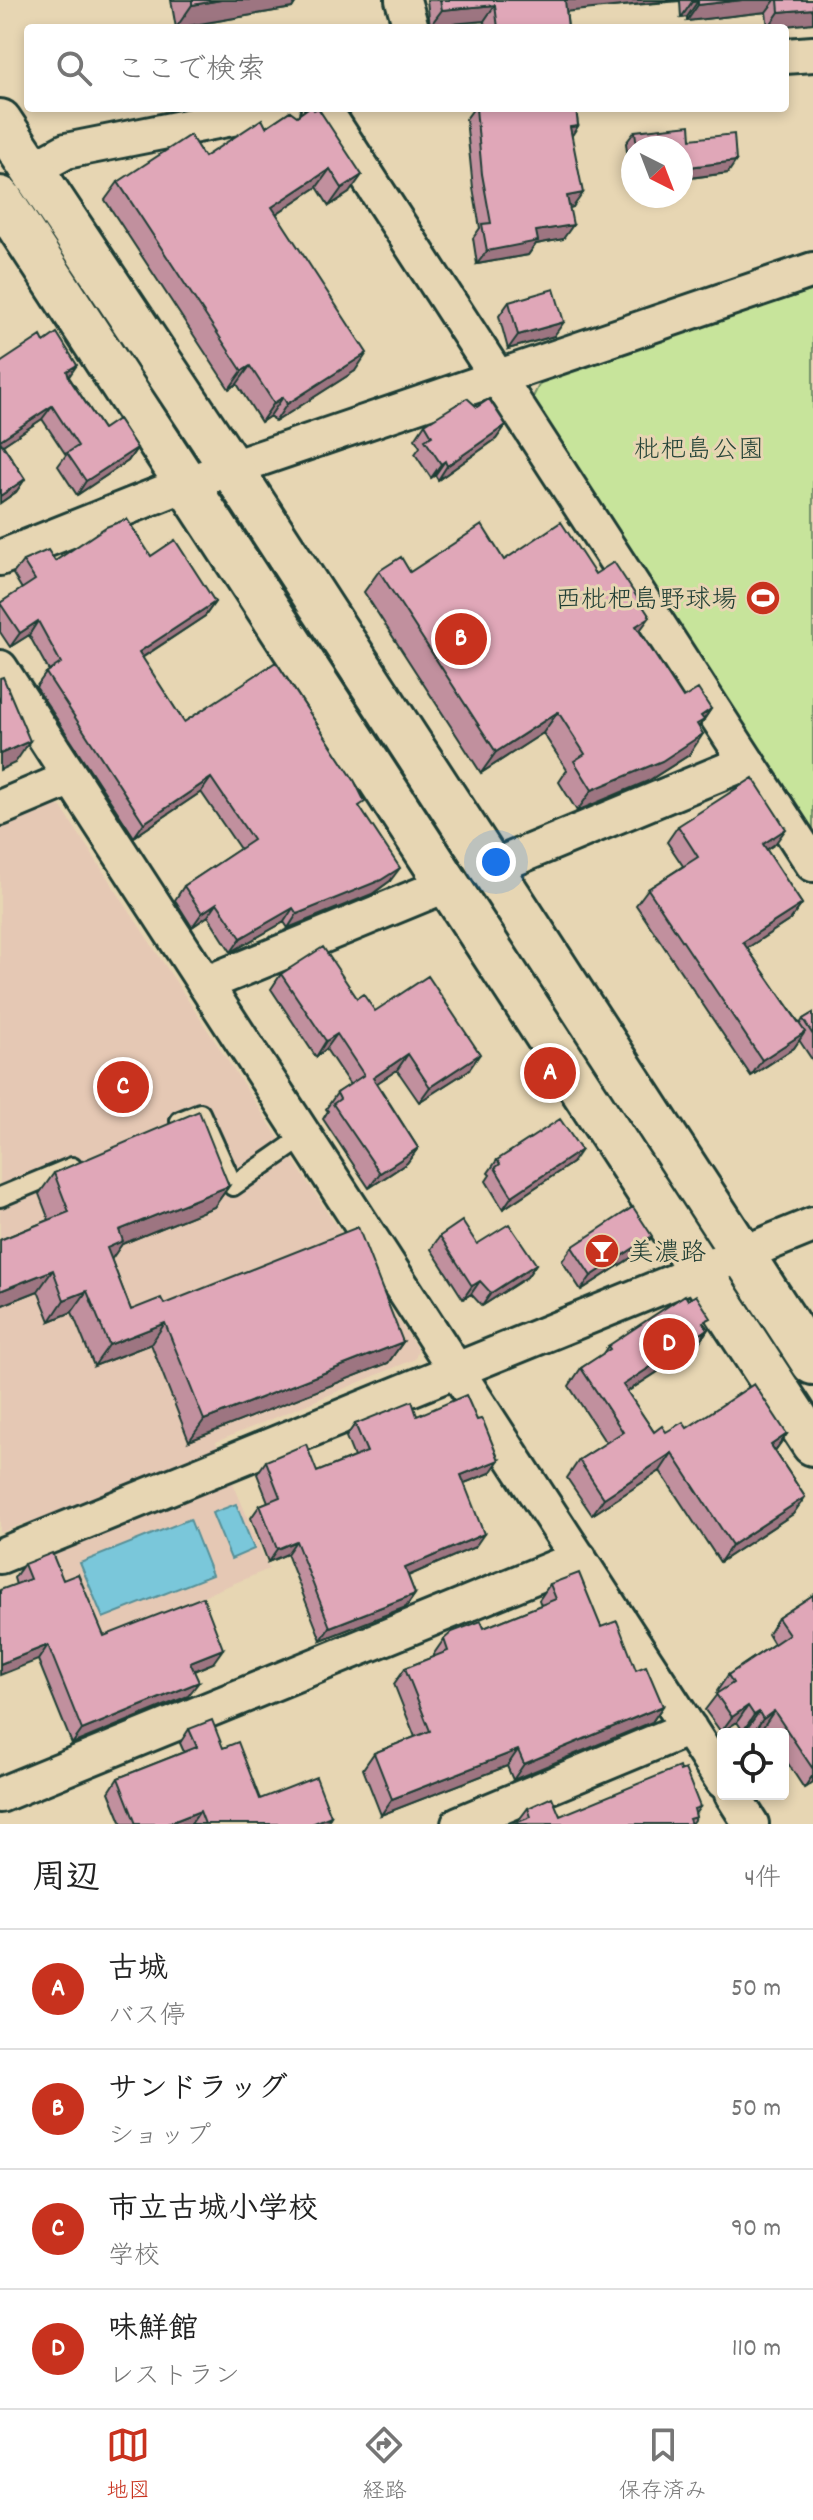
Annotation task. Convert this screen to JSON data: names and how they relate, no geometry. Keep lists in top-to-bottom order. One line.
{"parks":["枇杷島公園"],"places":{"sports":["西枇杷島野球場"],"bar":["美濃路"]},"north":"bottom right","page":{"search":"ここで検索","pins":["B","A","C","D"],"heading":["周辺","4件"],"list":[{"mark":"A","name":"古城","note":"バス停","value":"50 m"},{"mark":"B","name":"サンドラッグ","note":"ショップ","value":"50 m"},{"mark":"C","name":"市立古城小学校","note":"学校","value":"90 m"},{"mark":"D","name":"味鮮館","note":"レストラン","value":"110 m"}],"nav":["地図","経路","保存済み"]}}
